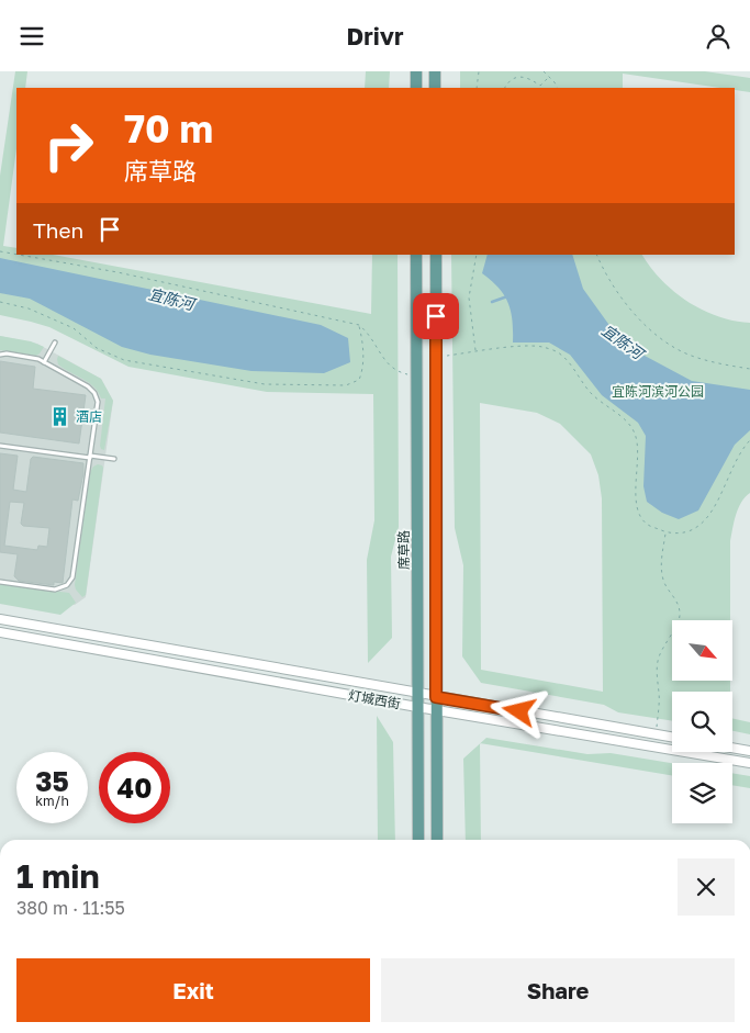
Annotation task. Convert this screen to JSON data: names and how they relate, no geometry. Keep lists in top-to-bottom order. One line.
{"streets":{"main road":["席草路"],"street":["灯城西街"]},"crossings":[["席草路","灯城西街"]],"water":["宜陈河"],"parks":["宜陈河滨河公园"],"places":{"building":["酒店"]},"north":"bottom right","page":{"header":"Drivr","turn":["70 m","席草路"],"then":"Then","speed":"35 km/h","limit":"40","heading":["1 min","380 m · 11:55"],"buttons":["Exit","Share"]}}
